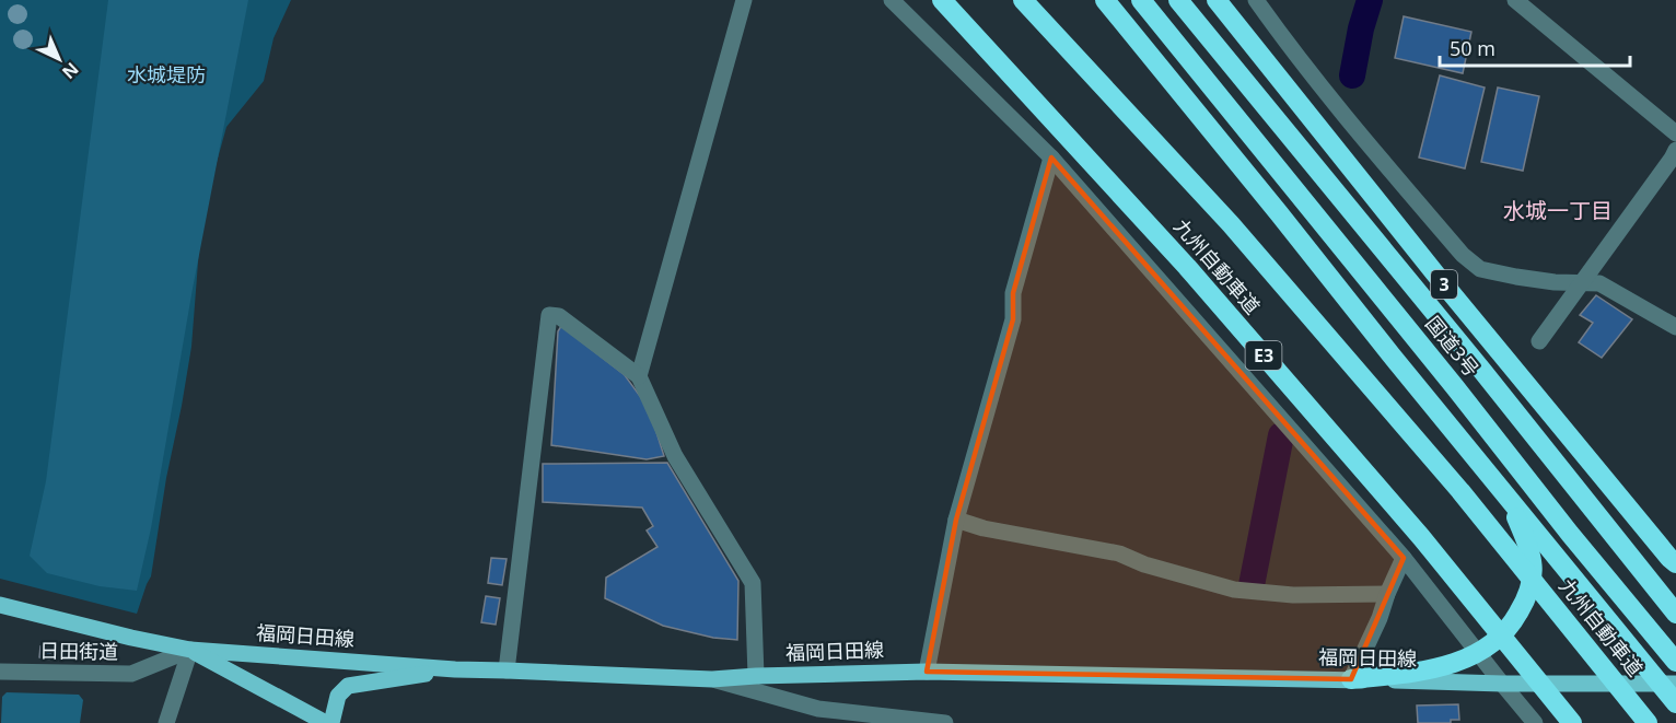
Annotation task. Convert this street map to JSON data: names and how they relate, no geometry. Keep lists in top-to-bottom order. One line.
{"streets":{"highway":["九州自動車道","3","国道3号","E3"],"main road":["福岡日田線"],"street":["日田街道"]},"crossings":[["福岡日田線","日田街道"]],"districts":["水城一丁目"],"parks":["水城堤防"],"scale_bar":"50 m","north":"bottom right"}
